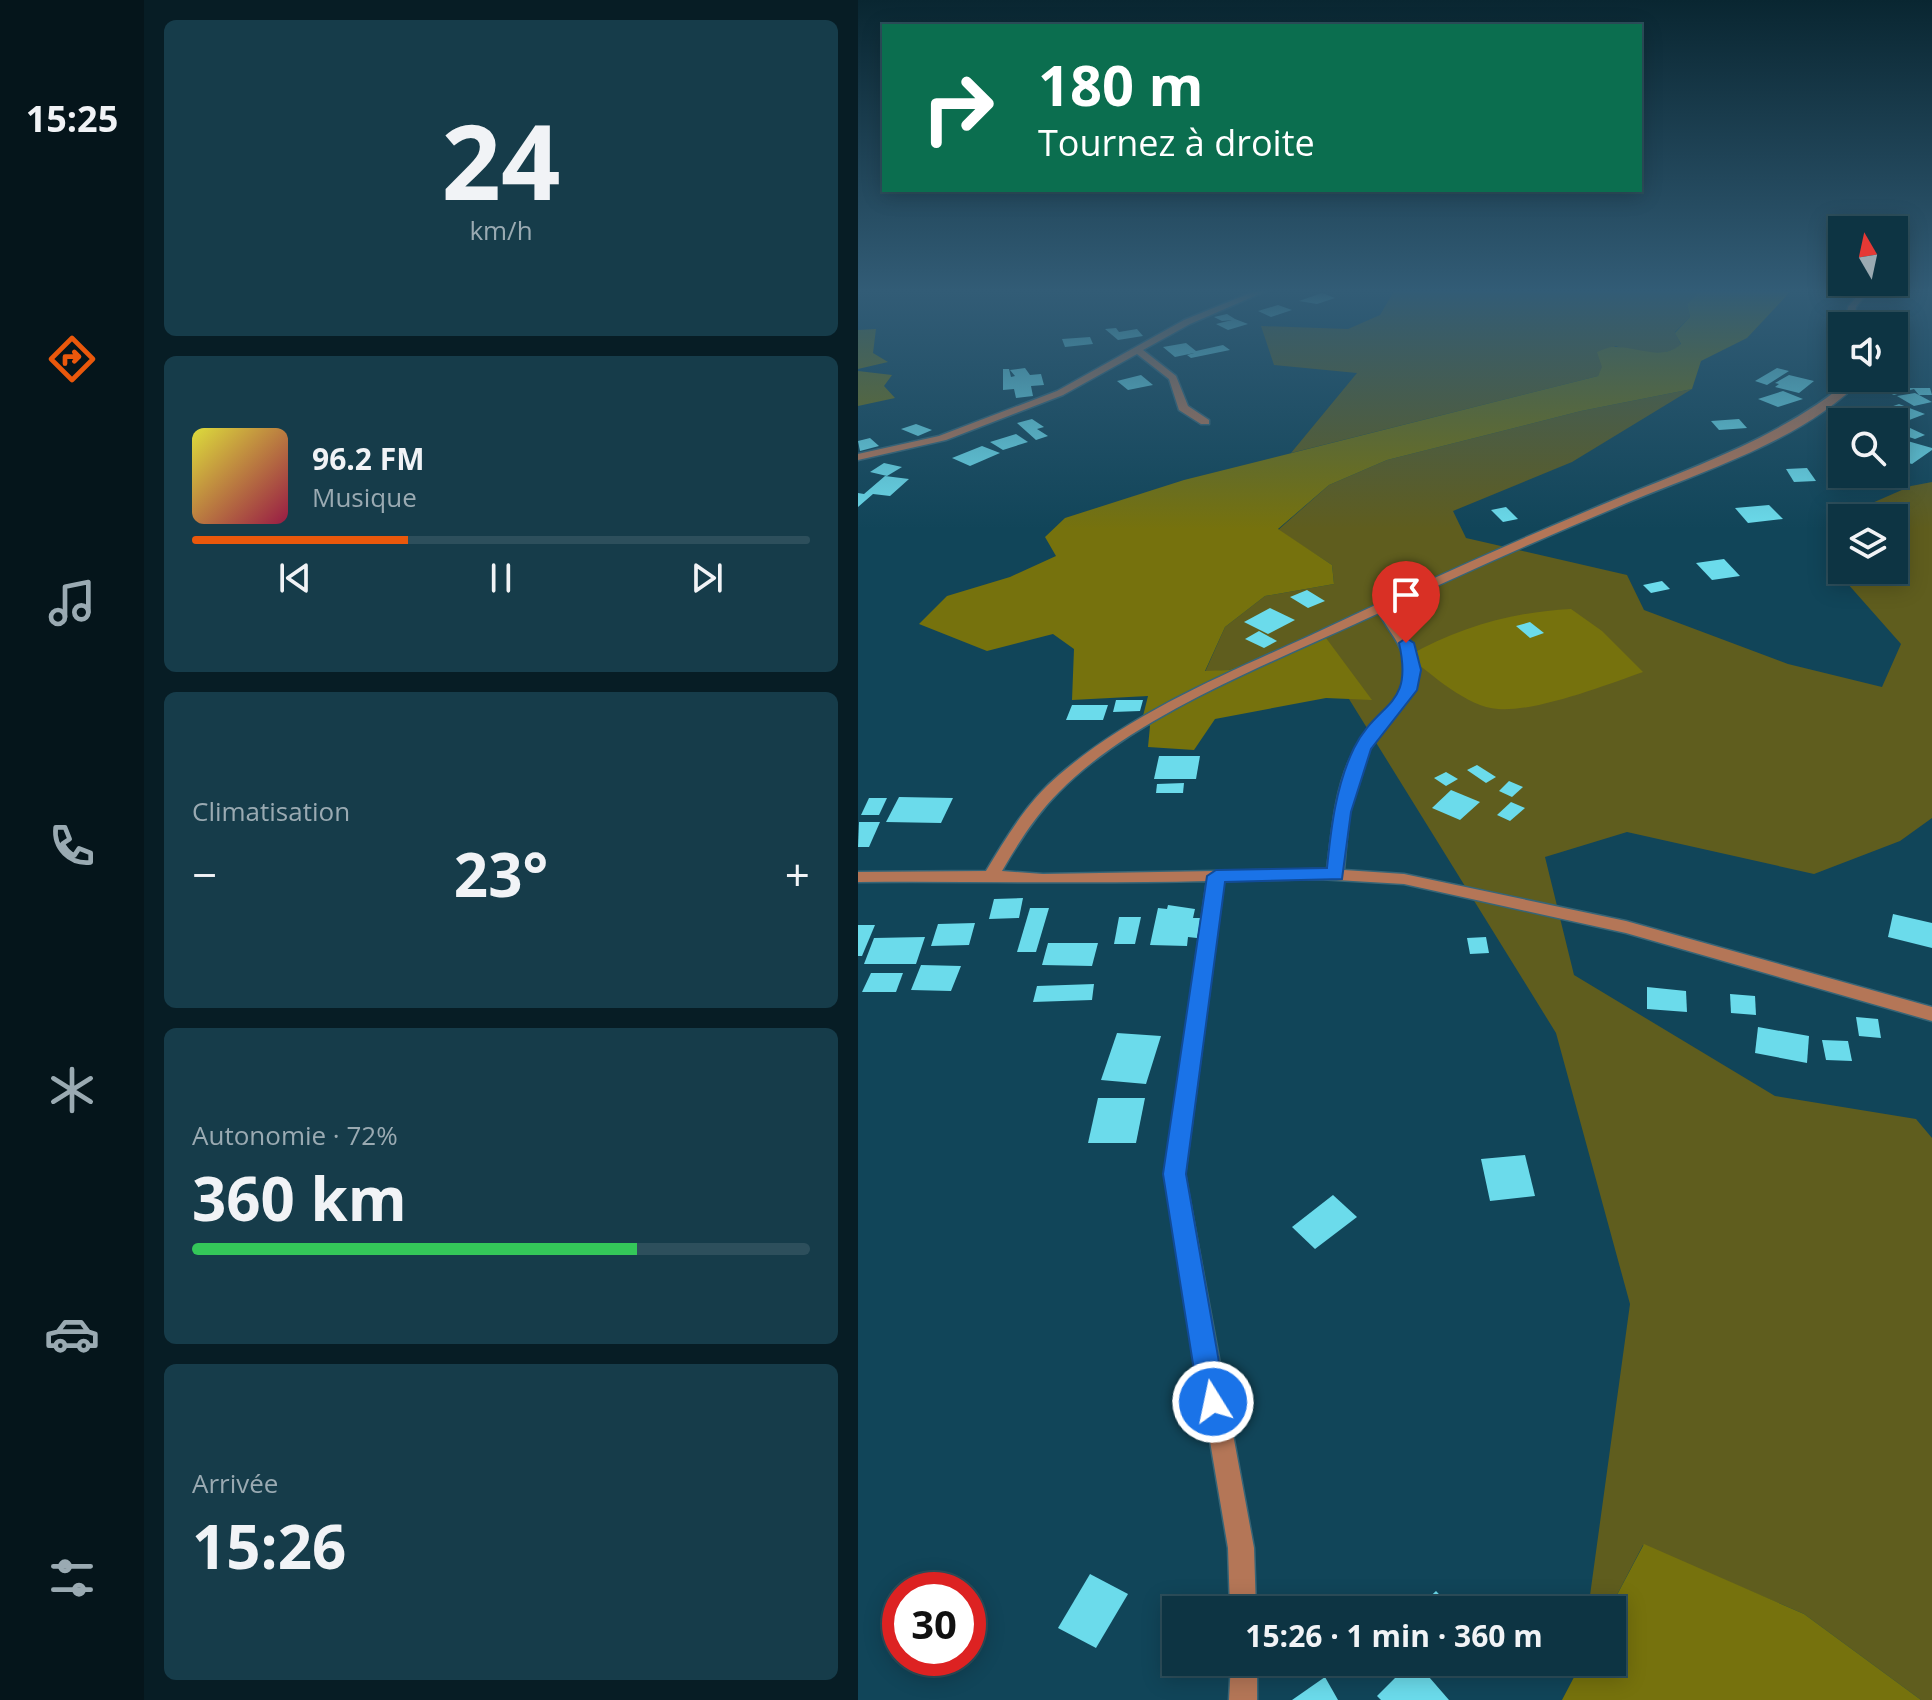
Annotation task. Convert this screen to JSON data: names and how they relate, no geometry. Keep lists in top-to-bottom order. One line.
{"north":"top","page":{"tabs":"15:25","tile":[["24","km/h"],"Climatisation",["Autonomie · 72%","360 km"],["Arrivée","15:26"]],"turn":["180 m","Tournez à droite"],"song":["96.2 FM","Musique"],"heat":["−","23°","+"],"limit":"30","trip":"15:26 · 1 min · 360 m"}}
